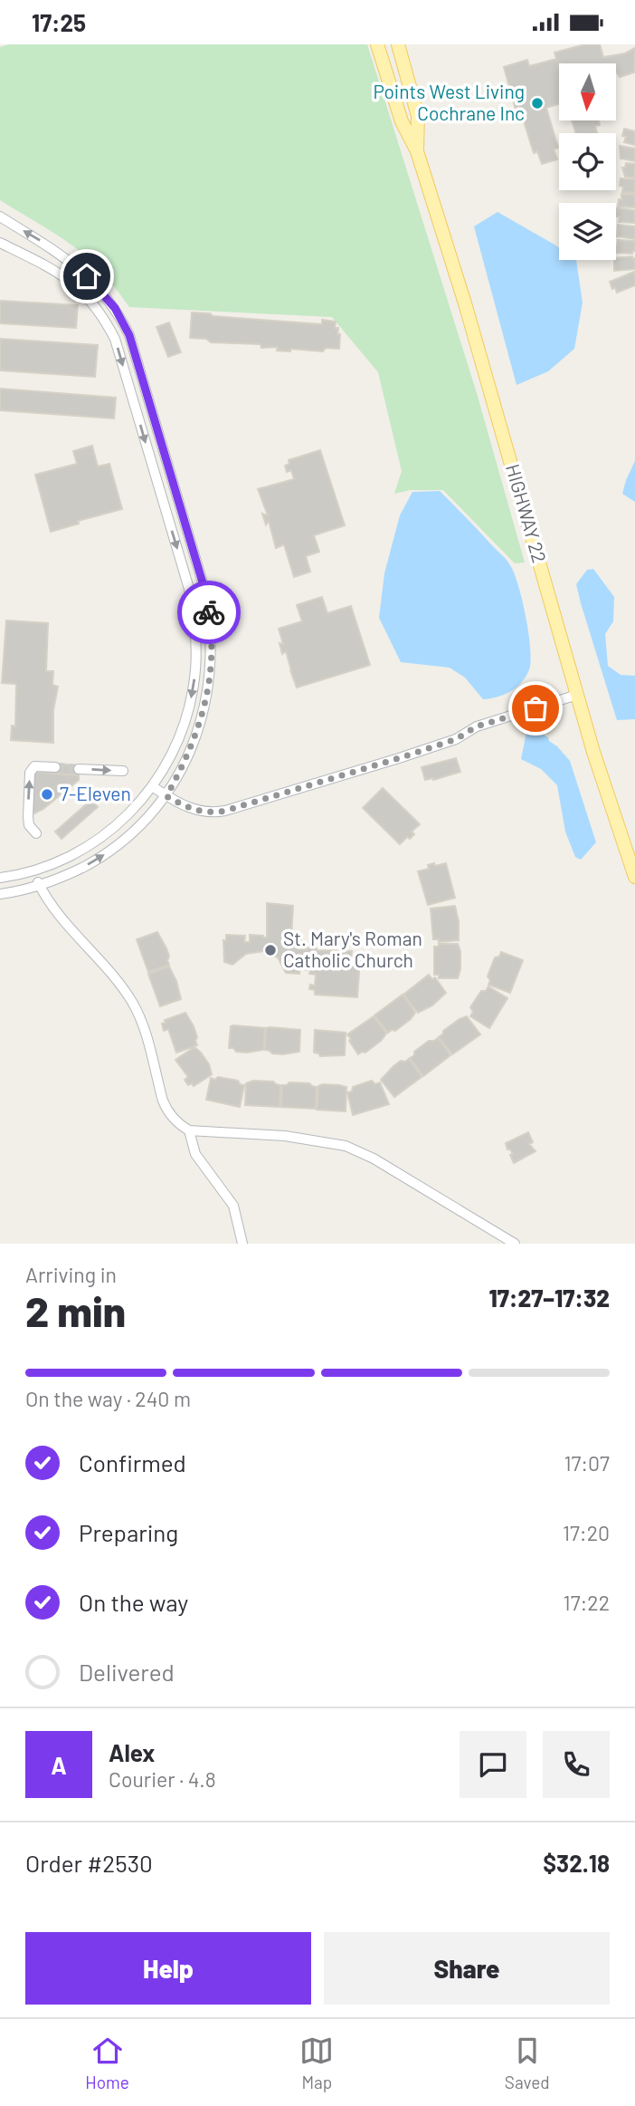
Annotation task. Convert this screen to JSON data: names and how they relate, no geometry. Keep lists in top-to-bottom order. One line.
{"streets":{"main road":["HIGHWAY 22"]},"places":["Points West Living Cochrane Inc","7-Eleven","St. Mary's Roman Catholic Church"],"north":"bottom","page":{"status":"17:25","heading":["2 min","Arriving in","17:27–17:32"],"panel":["Alex","Courier · 4.8","Order #2530","$32.18"],"bar":"On the way · 240 m","list":[["Confirmed","17:07"],["Preparing","17:20"],["On the way","17:22"],"Delivered"],"round":"A","buttons":["Help","Share"],"tabs":["Home","Map","Saved"]}}
